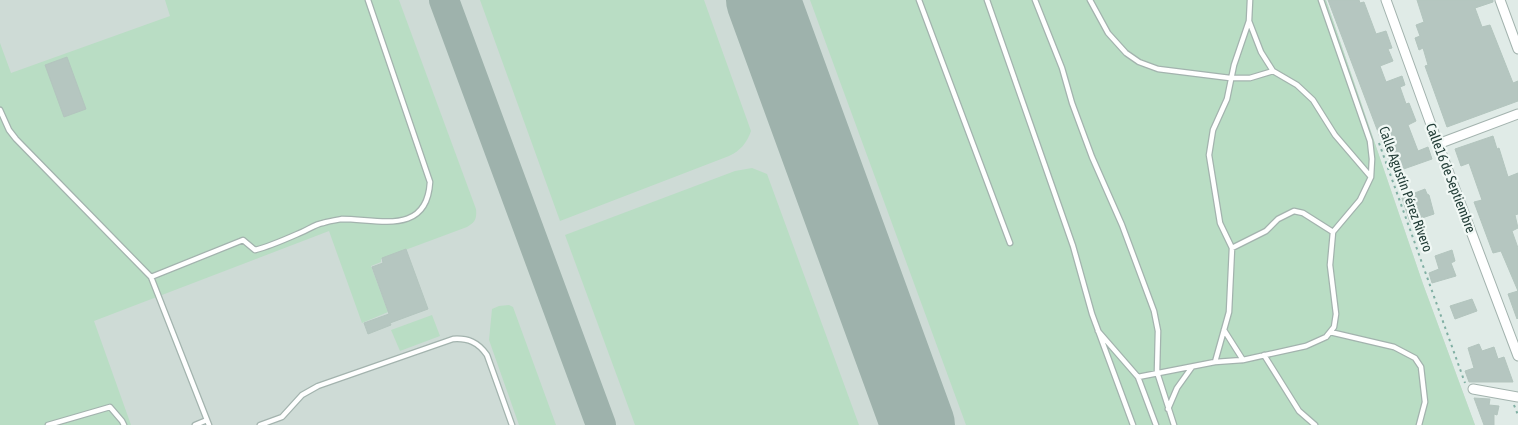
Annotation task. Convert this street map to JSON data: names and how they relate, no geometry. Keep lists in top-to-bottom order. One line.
{"streets":{"street":["Calle16 de Septiembre"],"path":["Calle Agustín Pérez Rivero"]}}
